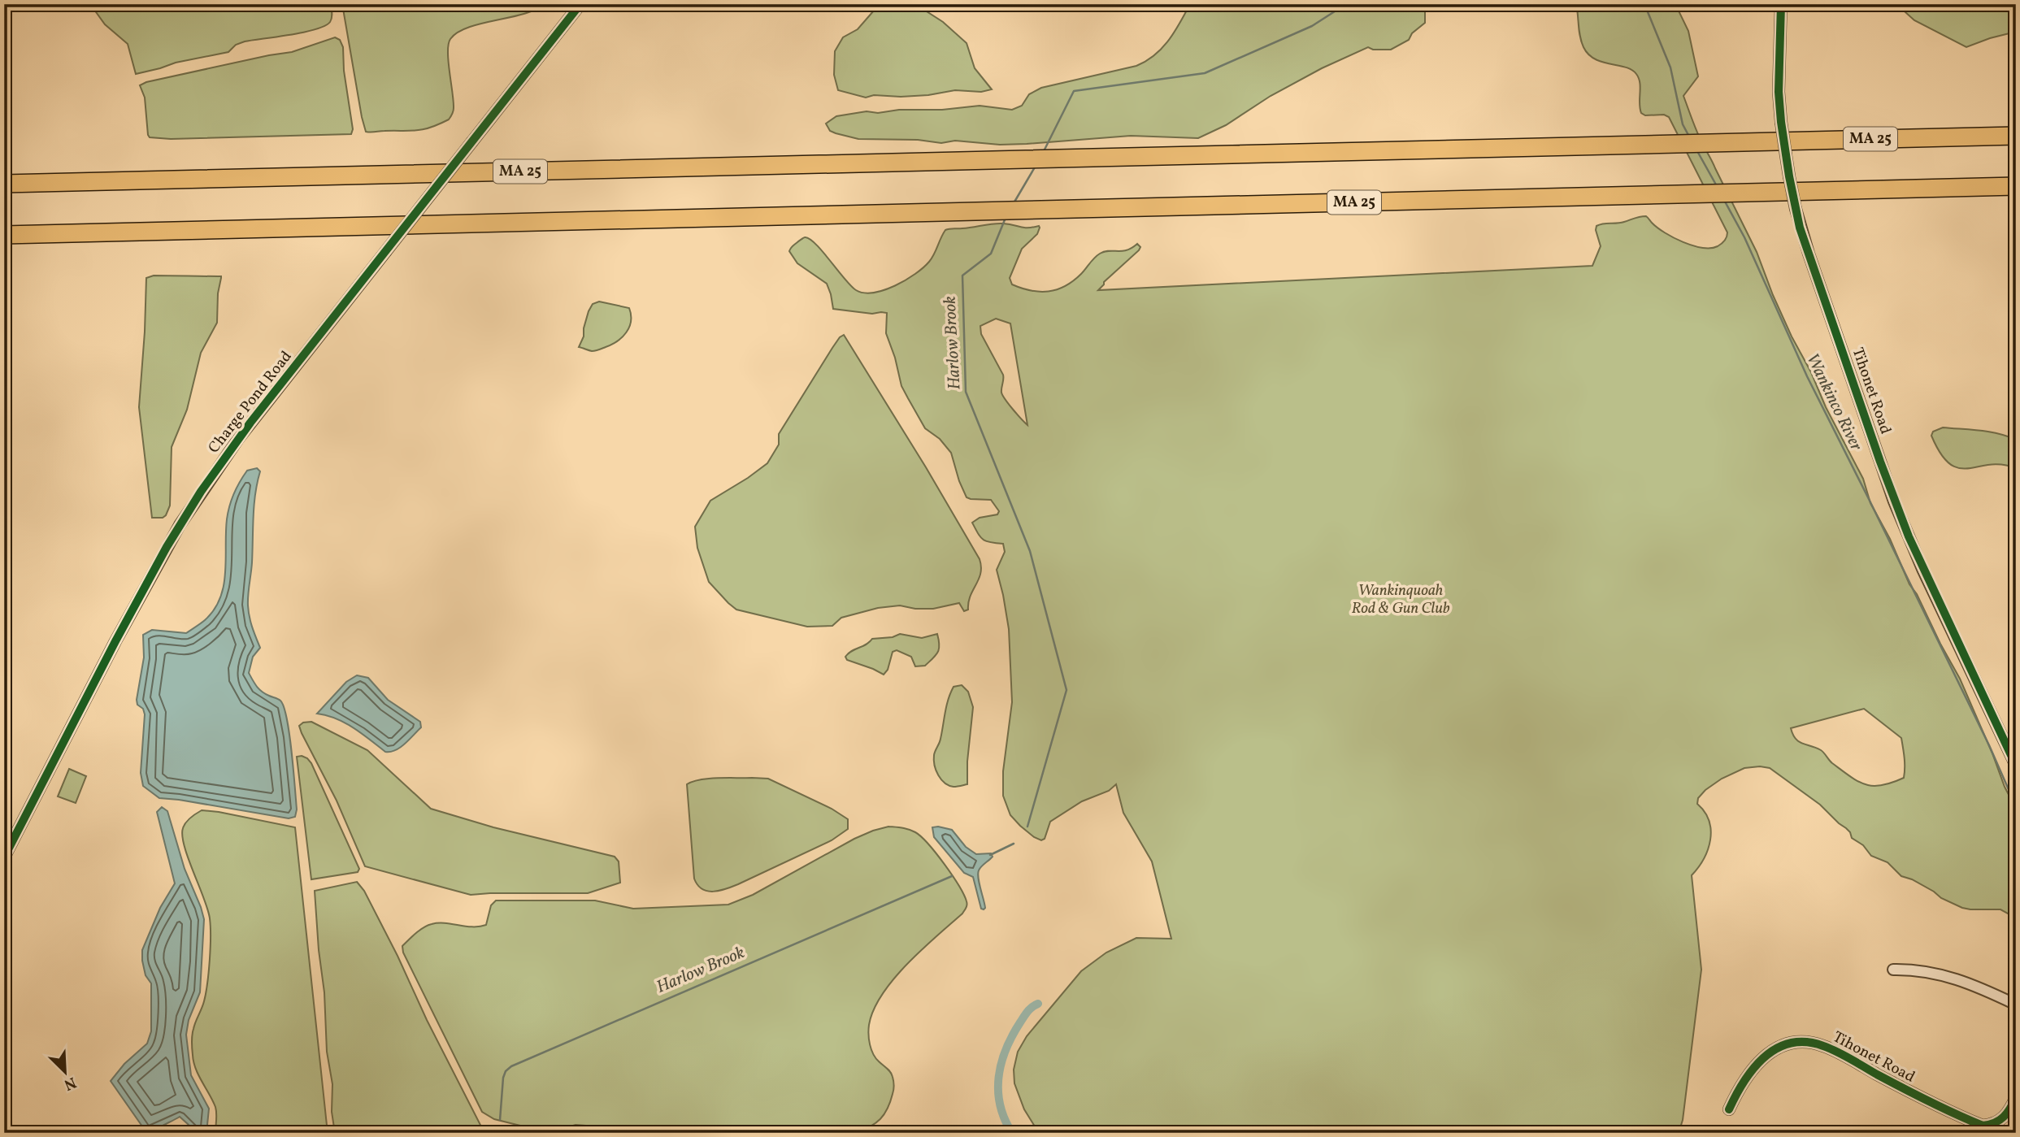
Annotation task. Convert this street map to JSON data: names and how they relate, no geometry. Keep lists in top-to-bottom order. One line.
{"streets":{"highway":["MA 25"],"street":["Tihonet Road","Charge Pond Road"]},"water":["Harlow Brook","Wankinco River"],"parks":["Wankinquoah Rod & Gun Club"],"north":"bottom right"}
